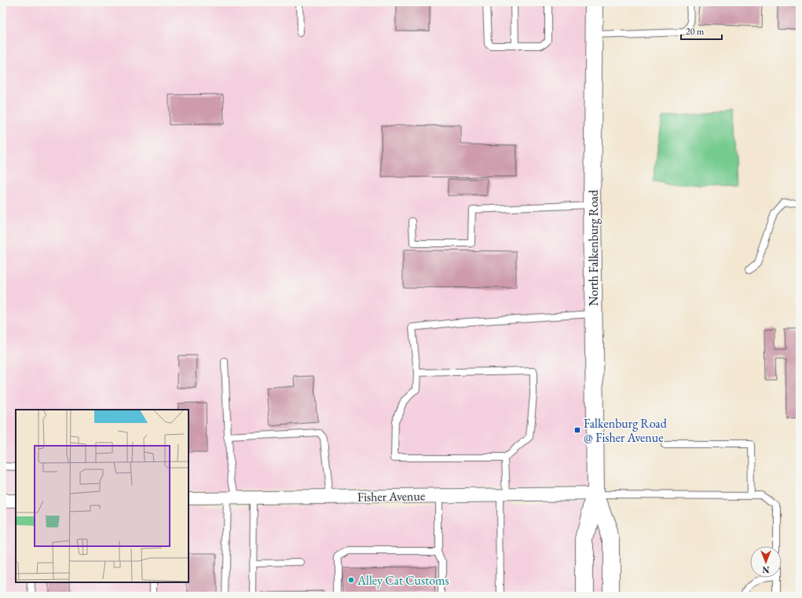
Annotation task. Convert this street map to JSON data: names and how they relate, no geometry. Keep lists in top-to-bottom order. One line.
{"streets":{"street":["North Falkenburg Road","Fisher Avenue"]},"crossings":[["North Falkenburg Road","Fisher Avenue"]],"places":{"transit":["Falkenburg Road @ Fisher Avenue"],"other":["Alley Cat Customs"]},"scale_bar":"20 m","north":"bottom"}
